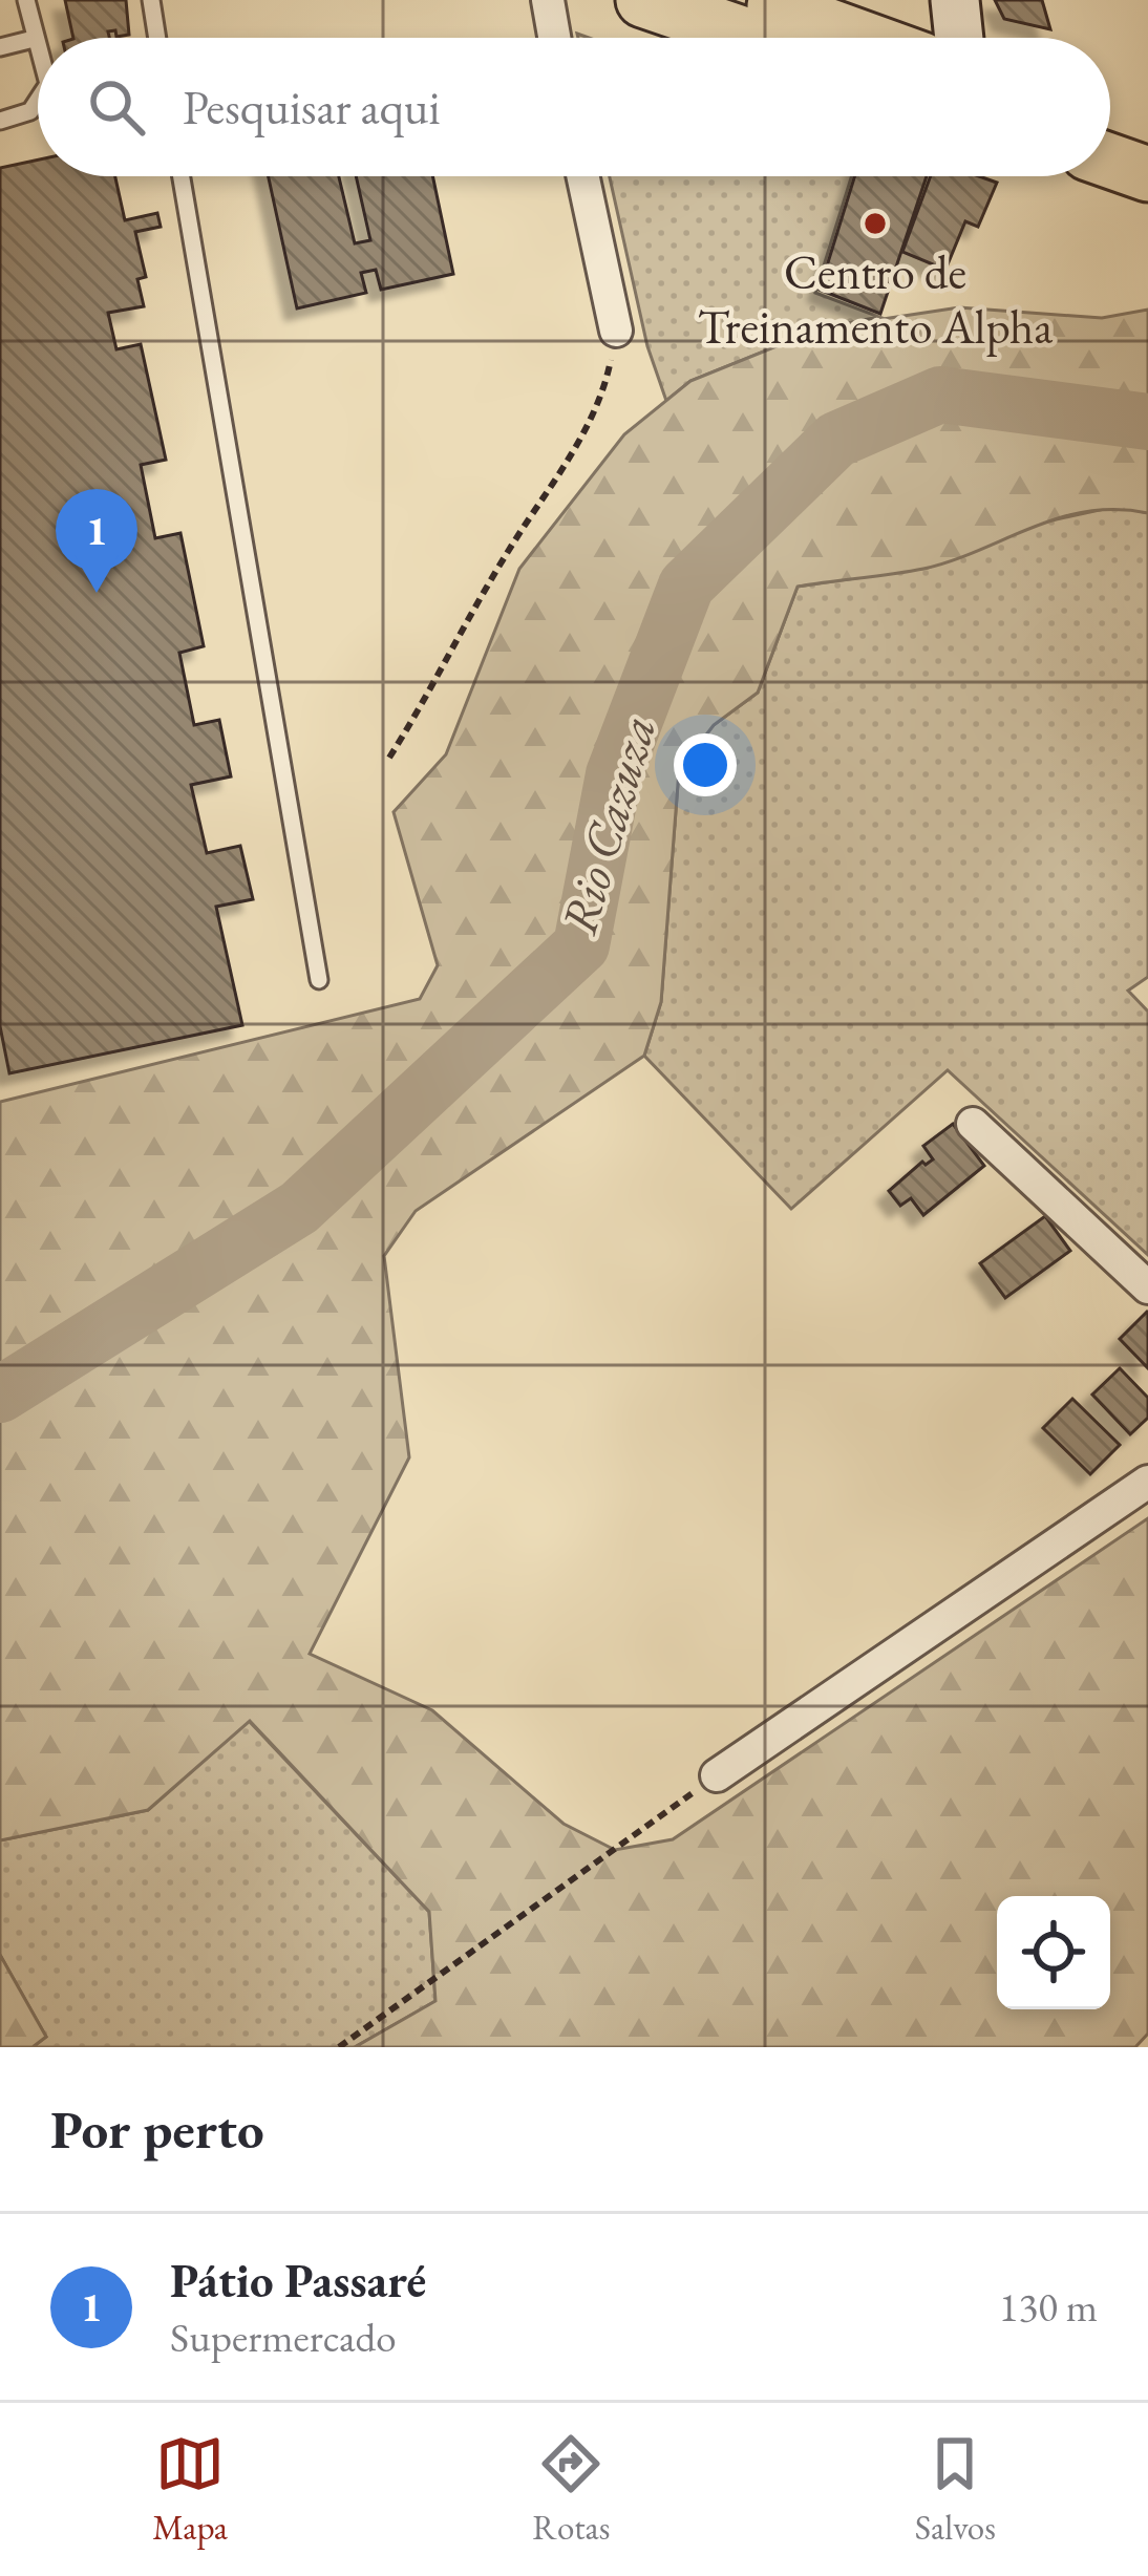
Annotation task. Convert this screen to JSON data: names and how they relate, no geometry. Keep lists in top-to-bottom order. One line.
{"water":["Rio Cazuza"],"places":["Centro de Treinamento Alpha"],"page":{"search":"Pesquisar aqui","pins":"1","heading":"Por perto","list":[{"mark":"1","name":"Pátio Passaré","note":"Supermercado","value":"130 m"}],"nav":["Mapa","Rotas","Salvos"]}}
